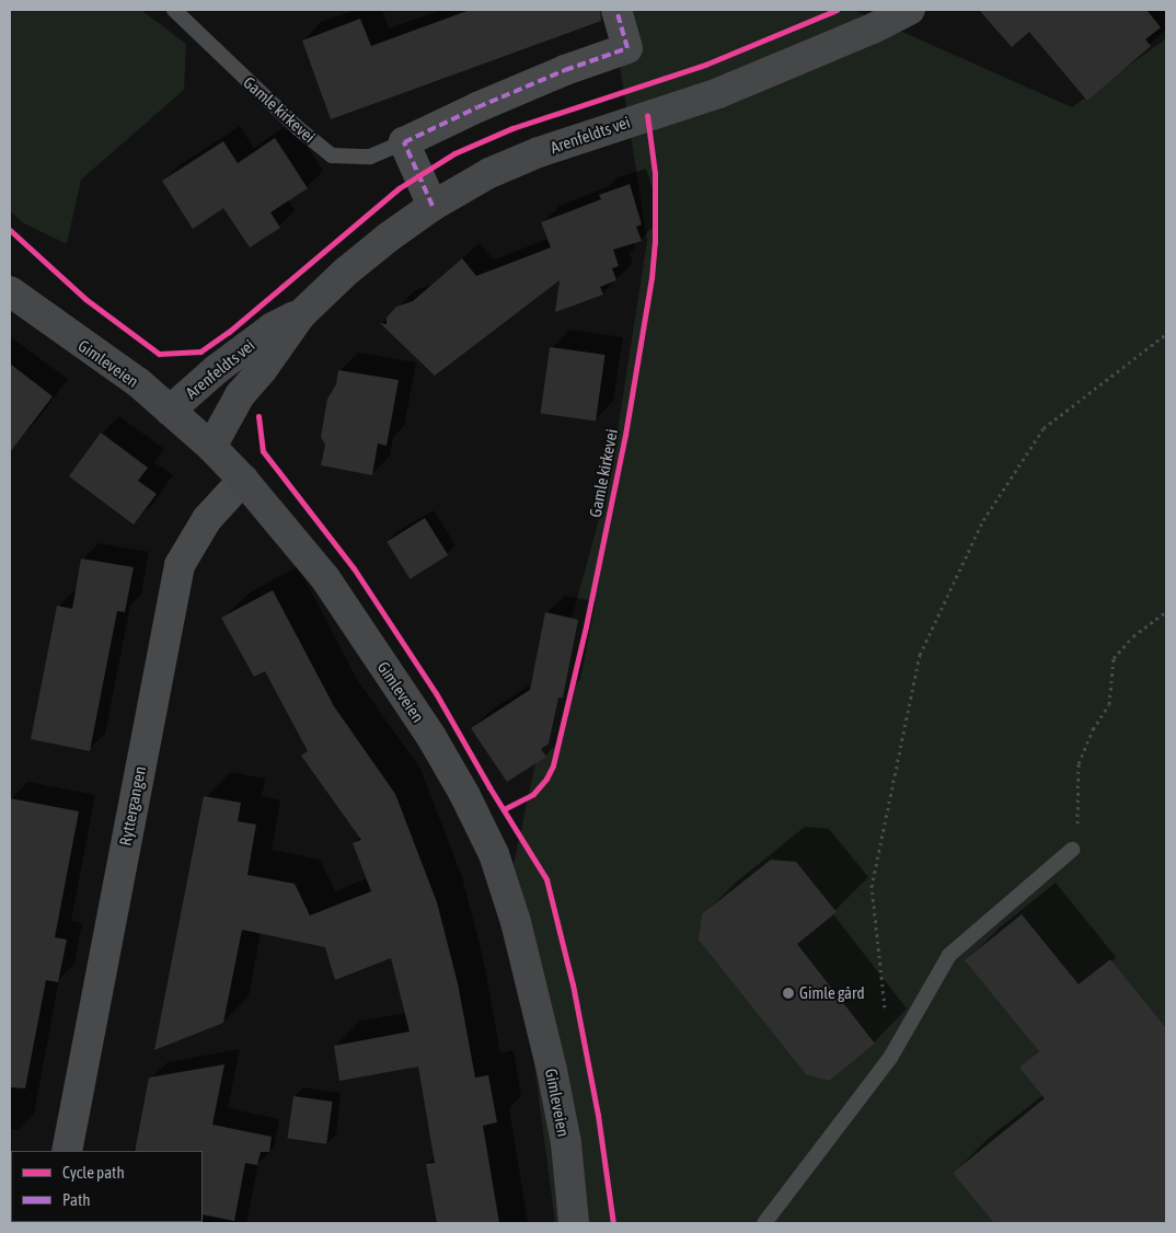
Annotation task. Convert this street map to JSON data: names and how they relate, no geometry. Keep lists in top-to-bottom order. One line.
{"streets":{"street":["Gamle kirkevei","Arenfeldts vei","Gimleveien","Ryttergangen"]},"crossings":[["Arenfeldts vei","Gimleveien"],["Gimleveien","Ryttergangen"]],"places":["Gimle gård"],"legend":["Cycle path","Path"]}
